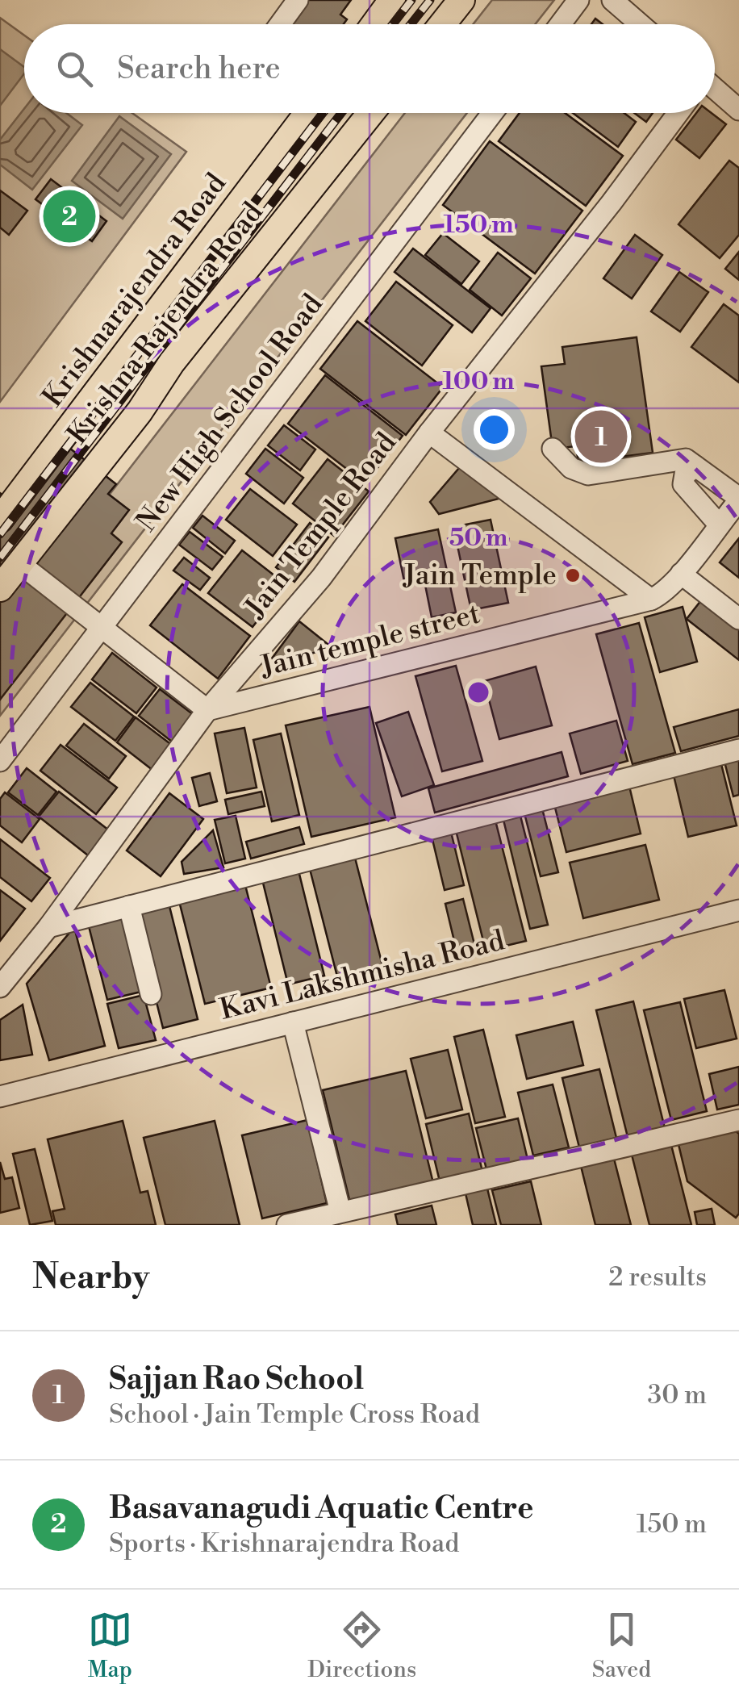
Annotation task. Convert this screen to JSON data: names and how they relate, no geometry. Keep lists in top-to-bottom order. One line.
{"streets":{"main road":["Krishnarajendra Road","Krishna Rajendra Road"],"street":["New High School Road","Jain Temple Road","Jain temple street","Kavi Lakshmisha Road"]},"crossings":[["Jain Temple Road","Jain temple street"]],"places":["Jain Temple"],"page":{"search":"Search here","pins":["2","1"],"heading":["Nearby","2 results"],"list":[{"mark":"1","name":"Sajjan Rao School","note":"School · Jain Temple Cross Road","value":"30 m"},{"mark":"2","name":"Basavanagudi Aquatic Centre","note":"Sports · Krishnarajendra Road","value":"150 m"}],"nav":["Map","Directions","Saved"]},"rings":["150 m","100 m","50 m"]}
